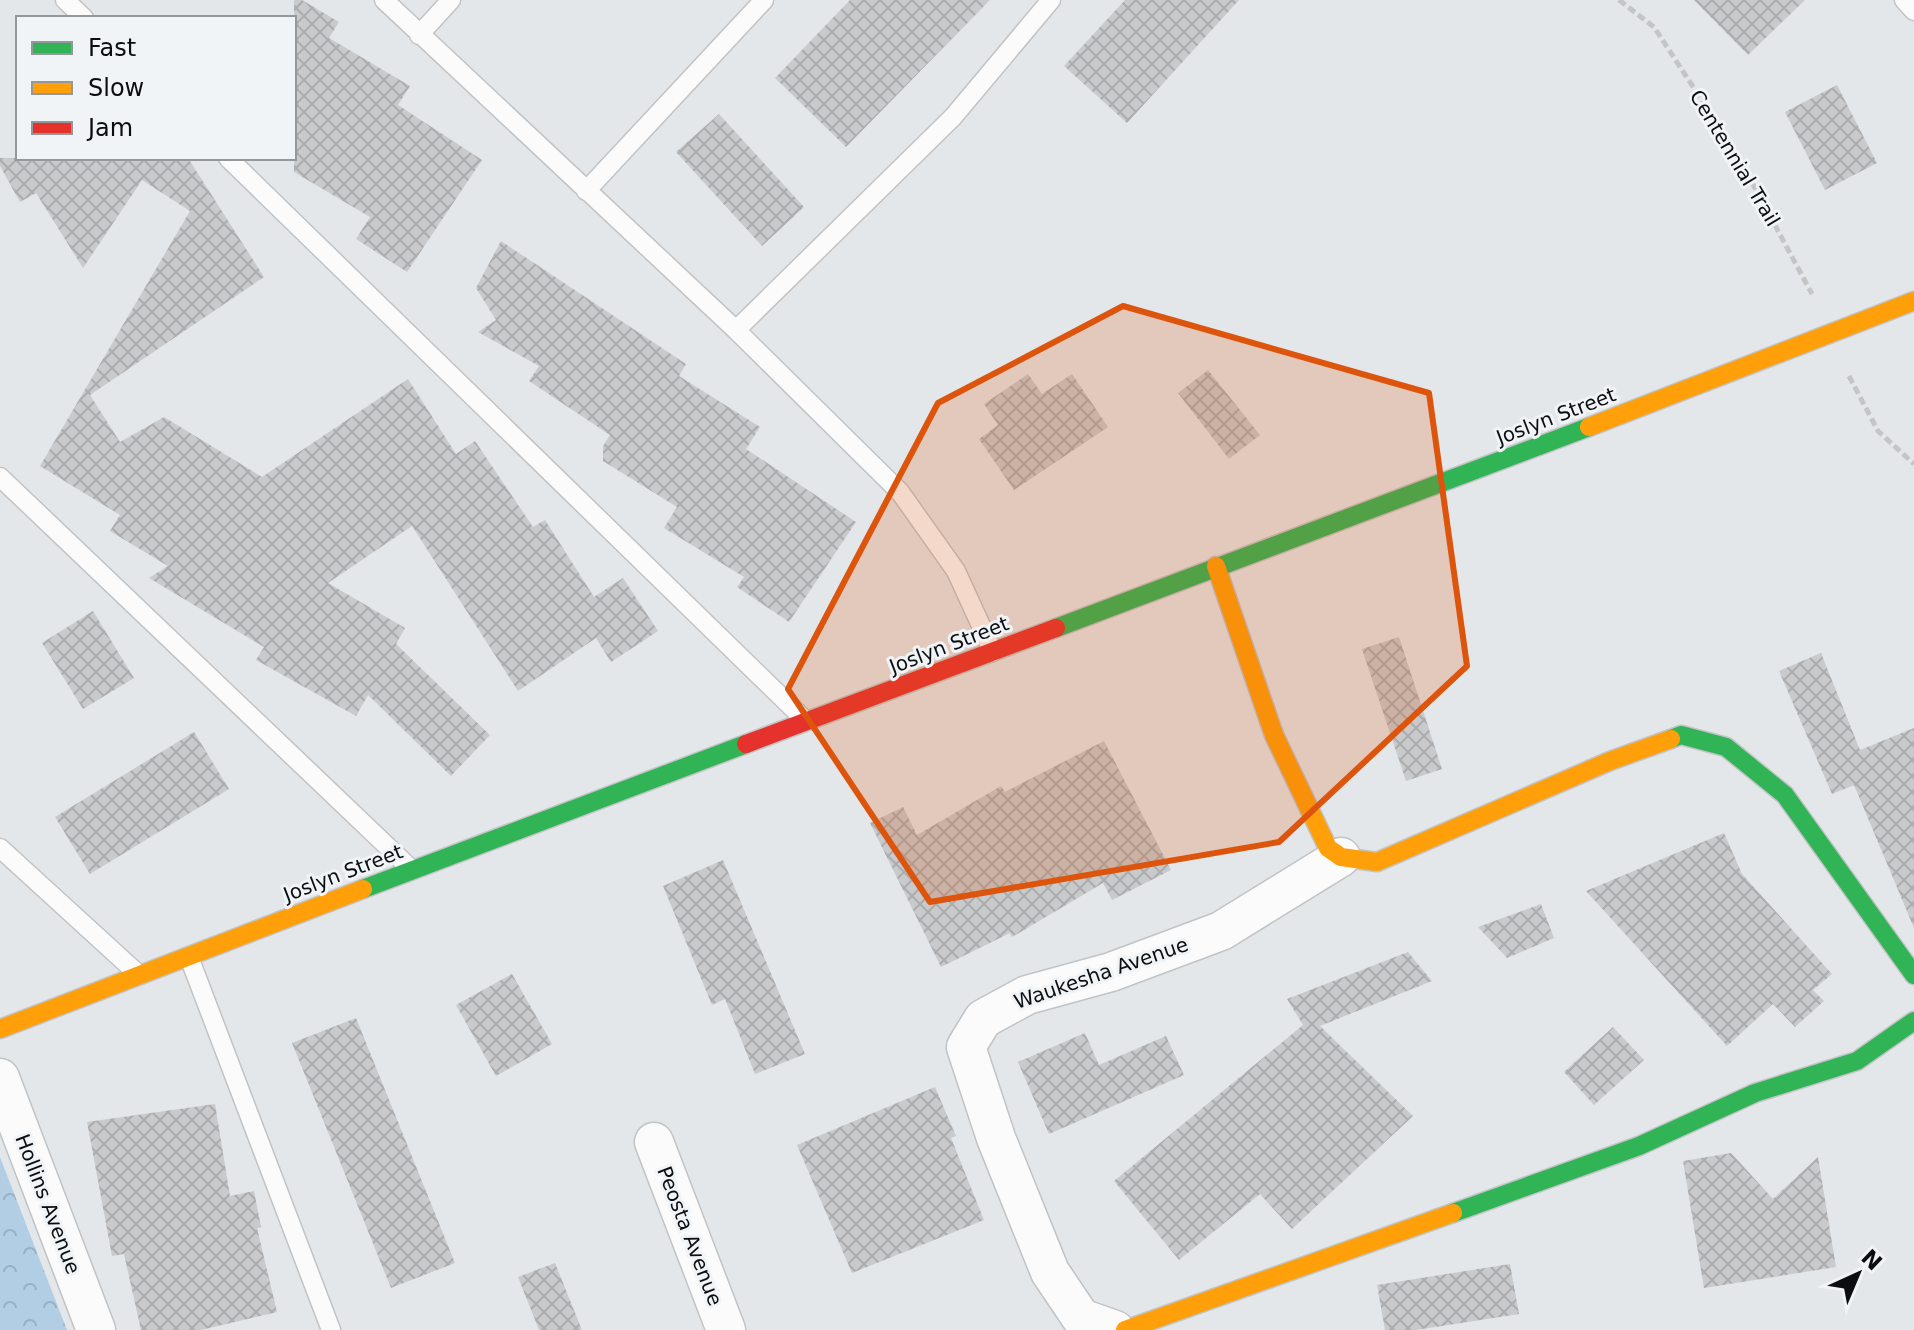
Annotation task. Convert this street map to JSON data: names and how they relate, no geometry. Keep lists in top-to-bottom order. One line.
{"streets":{"street":["Joslyn Street","Waukesha Avenue","Hollins Avenue","Peosta Avenue"],"path":["Centennial Trail"]},"crossings":[["Centennial Trail","Joslyn Street"]],"legend":["Fast","Slow","Jam"],"north":"top right"}
